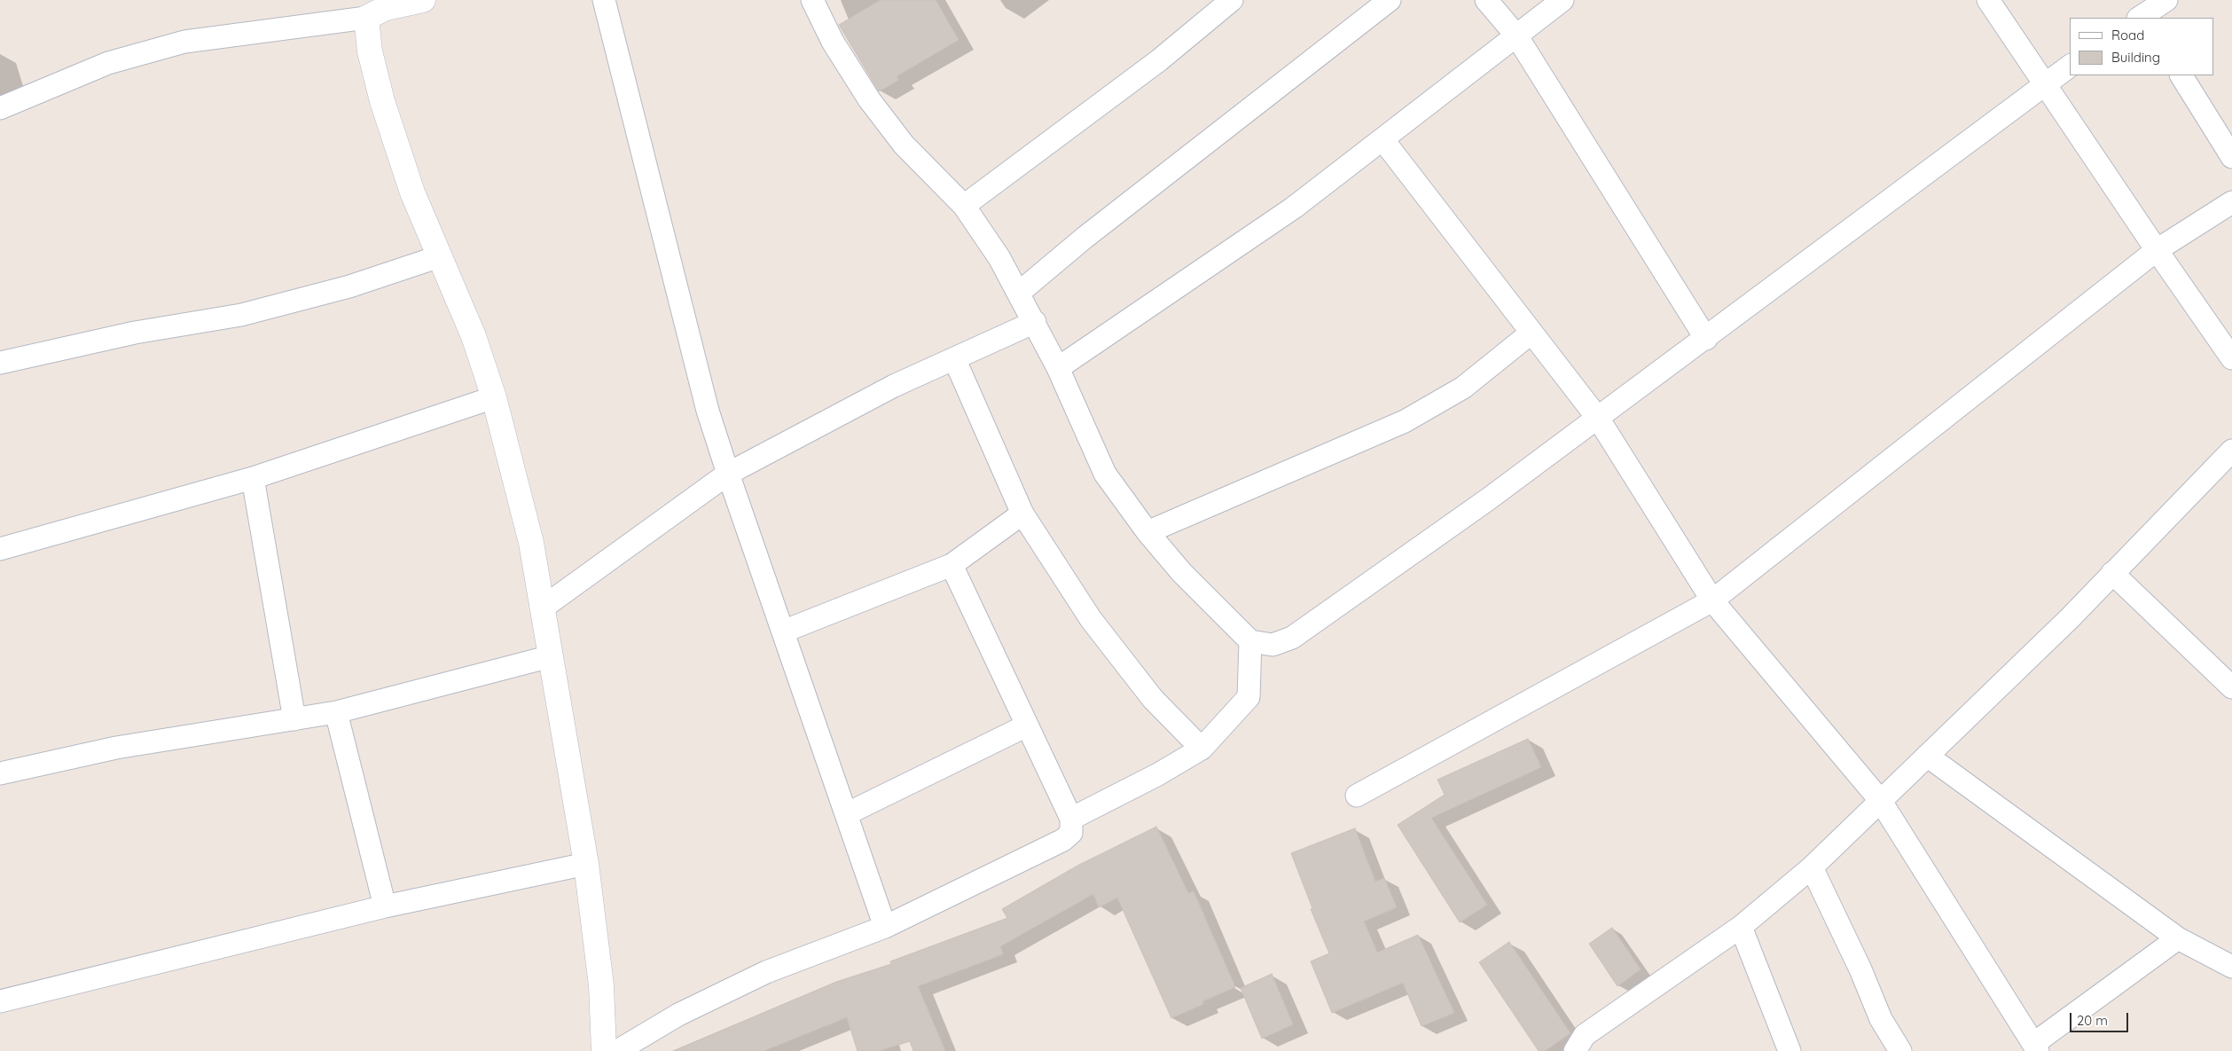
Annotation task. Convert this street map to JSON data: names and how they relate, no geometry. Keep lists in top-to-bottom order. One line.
{"legend":["Road","Building"],"scale_bar":"20 m"}
